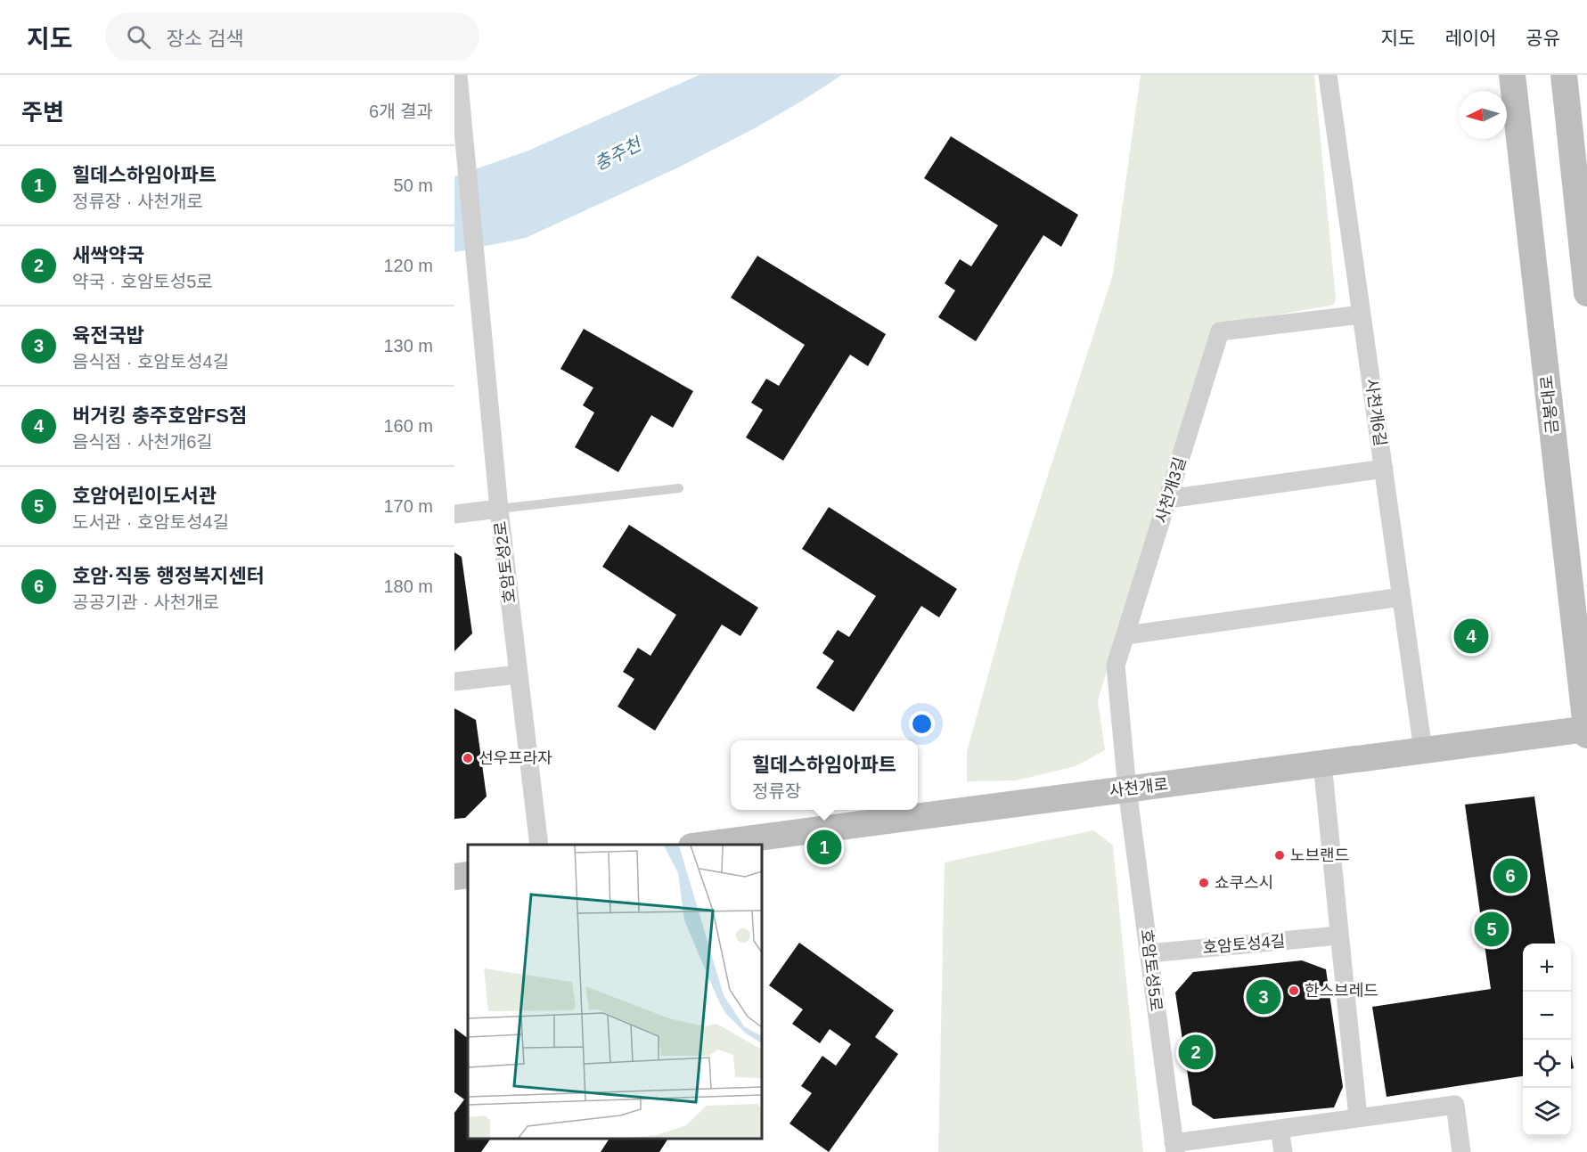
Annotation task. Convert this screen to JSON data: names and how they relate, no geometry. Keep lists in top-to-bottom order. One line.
{"streets":{"street":["금봉대로","사천개6길","사천개3길","호암토성2로","사천개로","호암토성4길","호암토성5로"]},"crossings":[["금봉대로","사천개로"],["사천개6길","사천개3길"],["사천개6길","사천개로"],["사천개3길","사천개로"],["사천개3길","호암토성5로"],["사천개로","호암토성5로"],["호암토성4길","호암토성5로"]],"water":["충주천"],"places":["선우프라자","노브랜드","쇼쿠스시","한스브레드"],"north":"left","page":{"header":"지도","search":"장소 검색","nav":["지도","레이어","공유"],"heading":["주변","6개 결과"],"list":[{"mark":"1","name":"힐데스하임아파트","note":"정류장 · 사천개로","value":"50 m"},{"mark":"2","name":"새싹약국","note":"약국 · 호암토성5로","value":"120 m"},{"mark":"3","name":"육전국밥","note":"음식점 · 호암토성4길","value":"130 m"},{"mark":"4","name":"버거킹 충주호암FS점","note":"음식점 · 사천개6길","value":"160 m"},{"mark":"5","name":"호암어린이도서관","note":"도서관 · 호암토성4길","value":"170 m"},{"mark":"6","name":"호암·직동 행정복지센터","note":"공공기관 · 사천개로","value":"180 m"}],"pins":["4","1","6","5","3","2"],"popup":["힐데스하임아파트","정류장"],"map_buttons":["+","−"]}}
